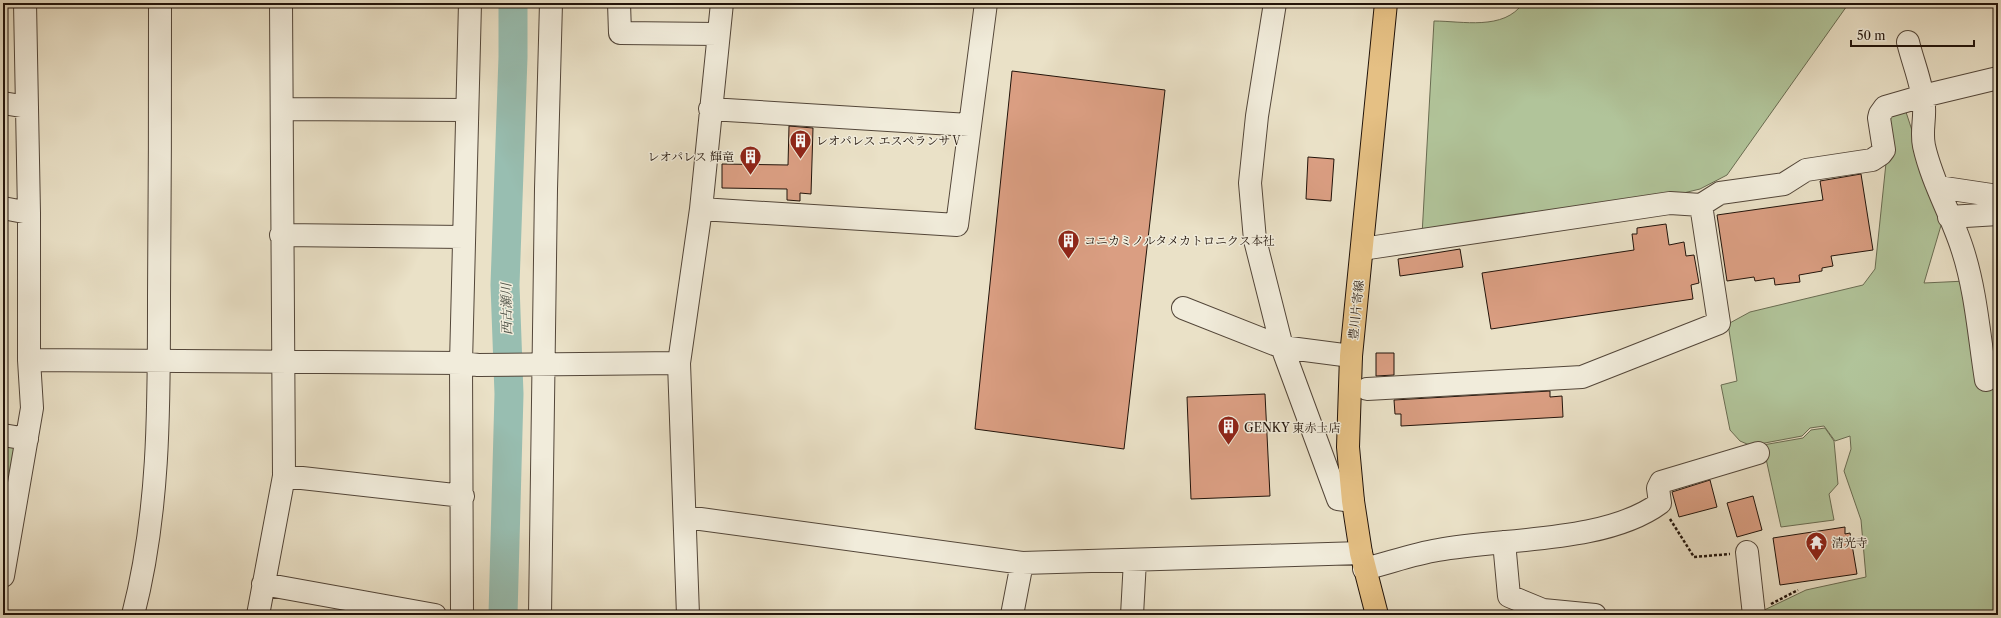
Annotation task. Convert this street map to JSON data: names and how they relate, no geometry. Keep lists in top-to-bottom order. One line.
{"streets":{"main road":["豊川片寄線"]},"water":["西古瀬川"],"places":{"building":["レオパレス エスペランサⅤ","レオパレス 輝竜","コニカミノルタメカトロニクス本社","GENKY 東赤土店"],"temple":["清光寺"]},"scale_bar":"50 m"}
